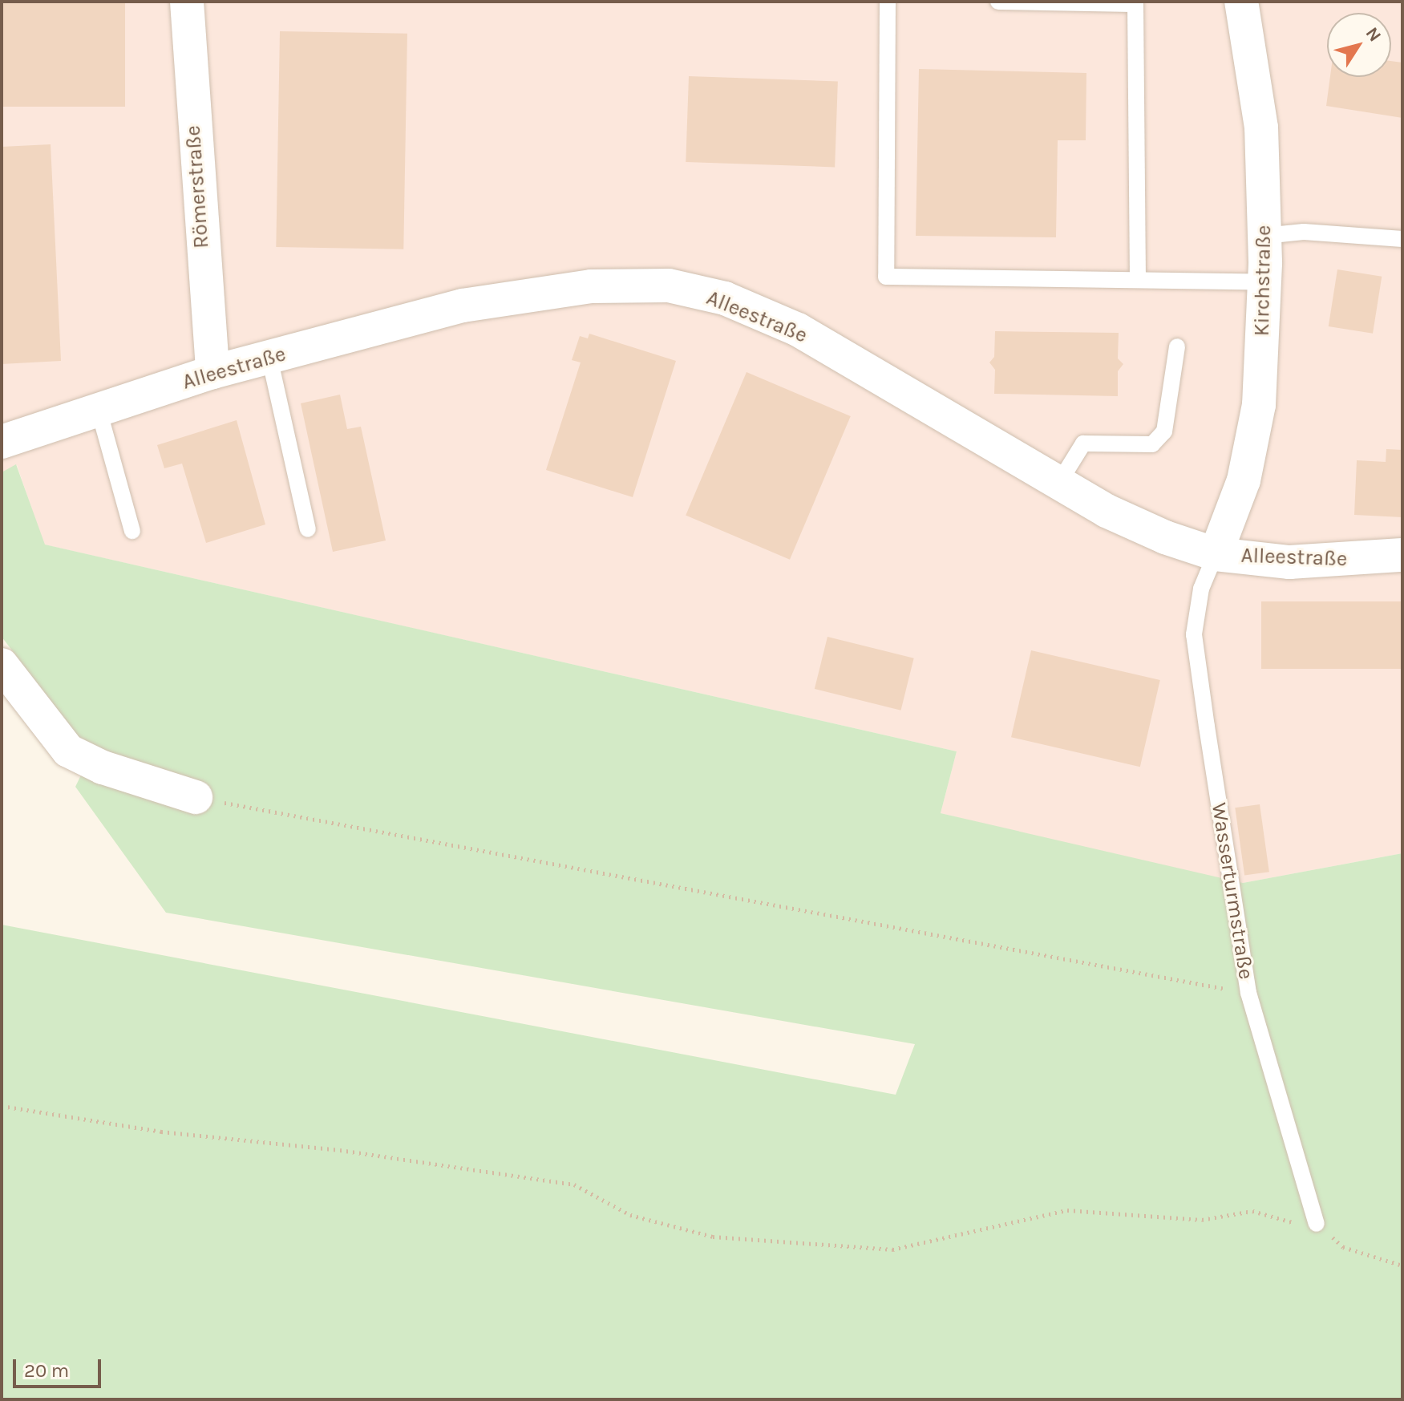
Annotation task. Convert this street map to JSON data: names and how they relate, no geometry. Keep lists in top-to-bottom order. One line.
{"streets":{"street":["Römerstraße","Kirchstraße","Alleestraße"],"lane":["Wasserturmstraße"]},"crossings":[["Römerstraße","Alleestraße"],["Kirchstraße","Alleestraße"],["Kirchstraße","Wasserturmstraße"],["Alleestraße","Wasserturmstraße"]],"scale_bar":"20 m","north":"top right"}
